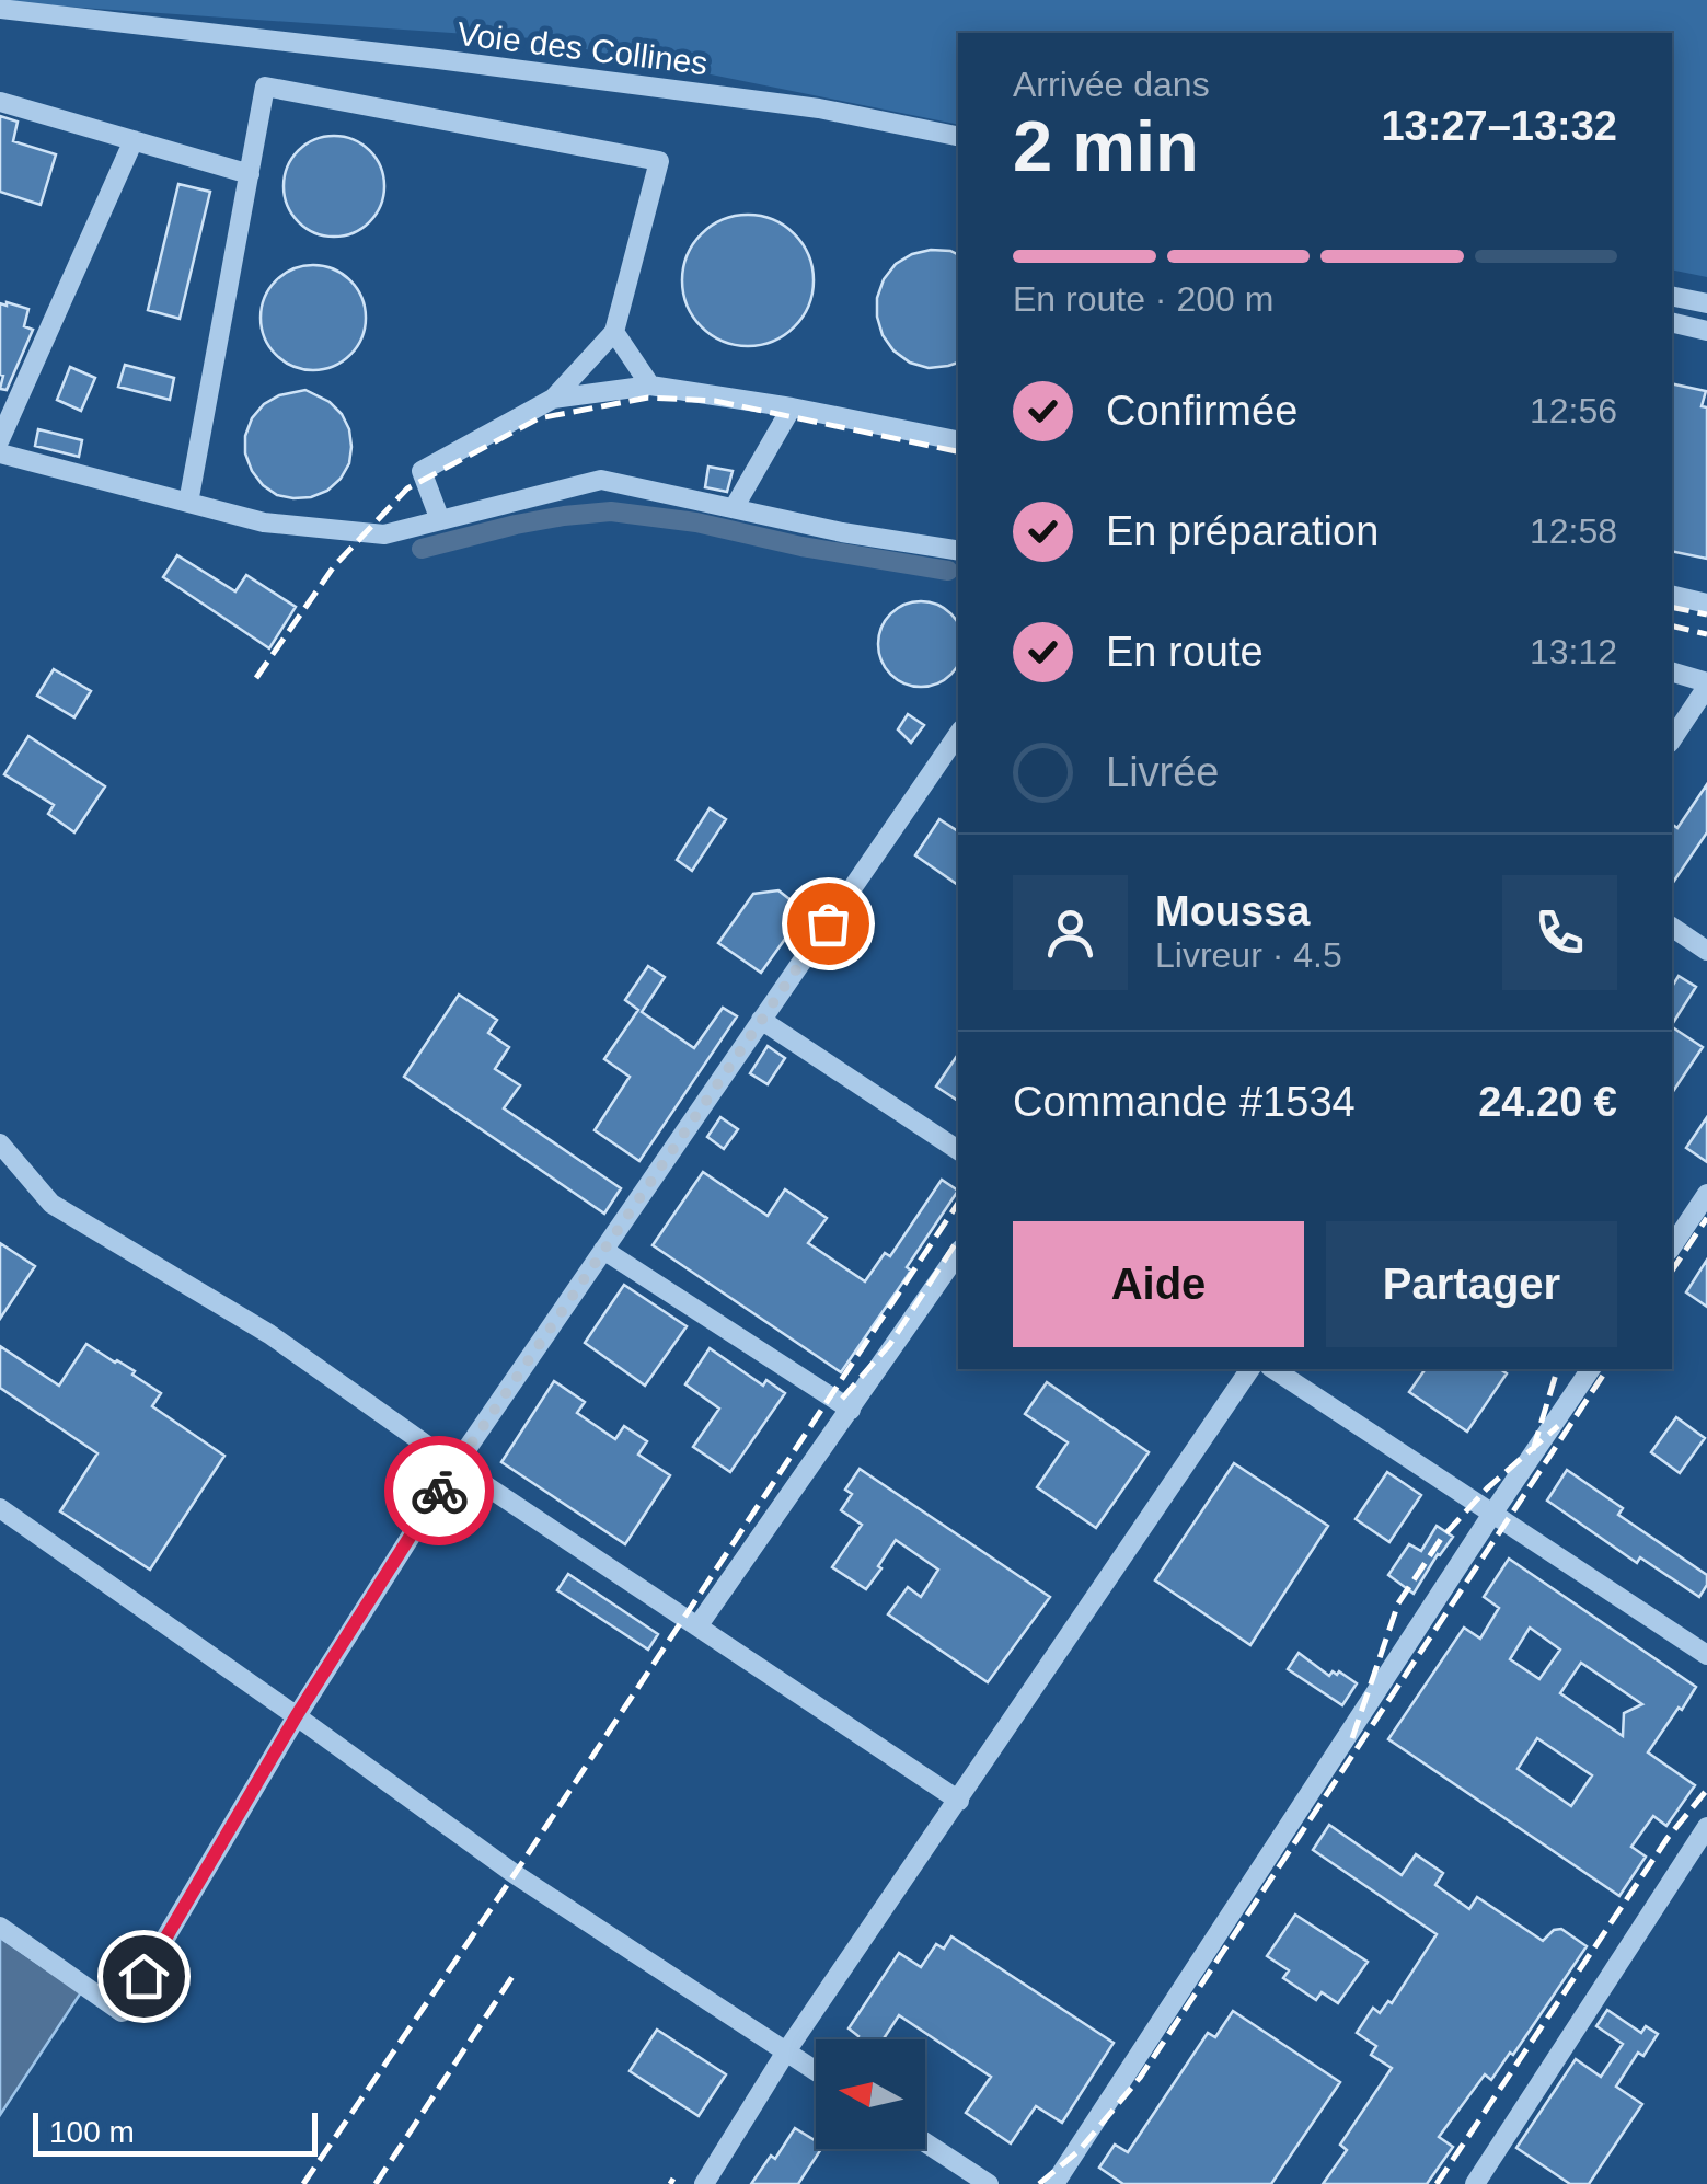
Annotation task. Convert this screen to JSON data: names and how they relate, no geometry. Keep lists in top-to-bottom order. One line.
{"streets":{"street":["Voie des Collines"]},"scale_bar":"100 m","north":"left","page":{"heading":["2 min","Arrivée dans","13:27–13:32"],"panel":["Moussa","Livreur · 4.5","Commande #1534","24.20 €"],"bar":"En route · 200 m","list":[["Confirmée","12:56"],["En préparation","12:58"],["En route","13:12"],"Livrée"],"buttons":["Aide","Partager"],"scale":"100 m"}}
